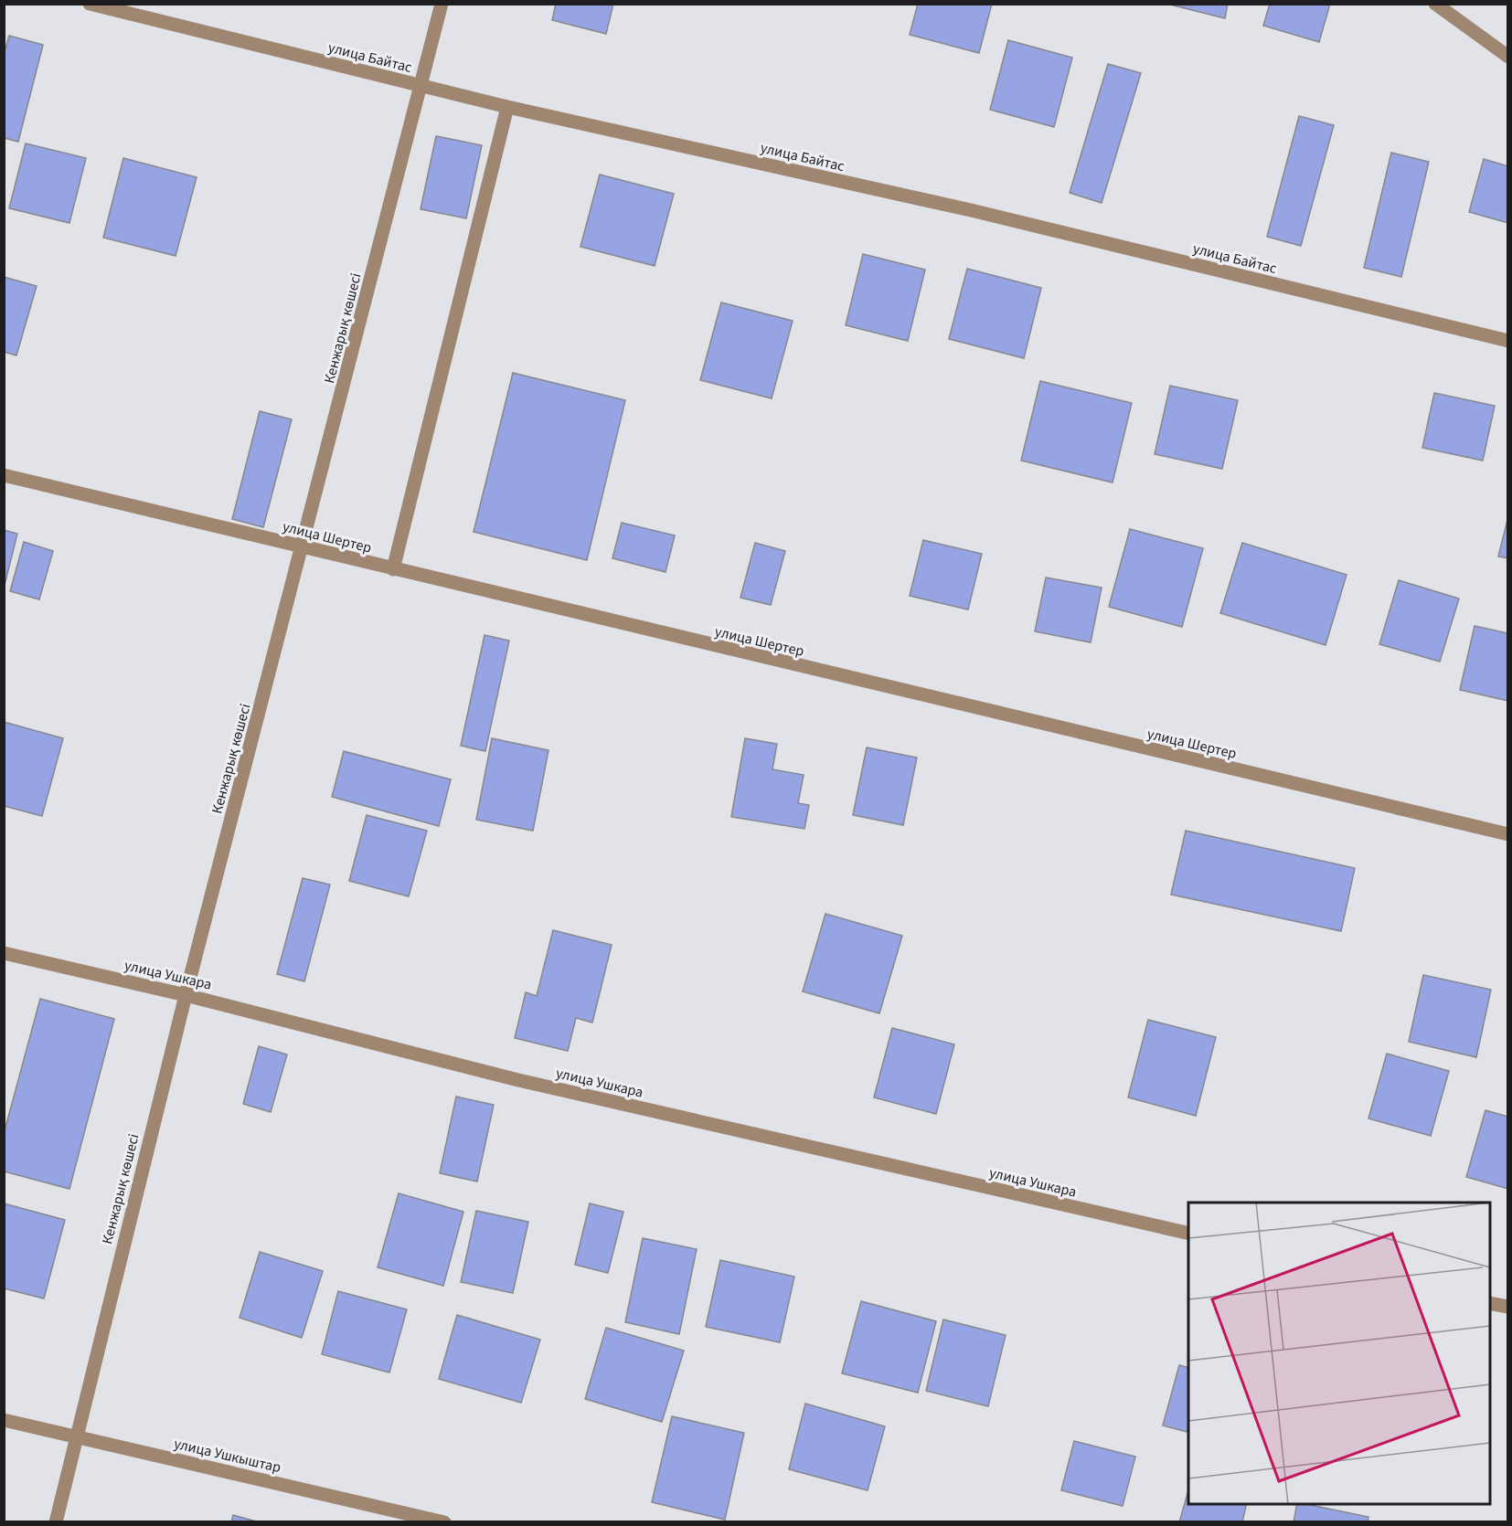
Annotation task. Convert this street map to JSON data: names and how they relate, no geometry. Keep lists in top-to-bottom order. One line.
{"streets":{"street":["улица Байтас","Кенжарық көшесі","улица Шертер","улица Ушкара","улица Ушкыштар"]},"crossings":[["улица Байтас","Кенжарық көшесі"],["Кенжарық көшесі","улица Шертер"],["Кенжарық көшесі","улица Ушкара"],["Кенжарық көшесі","улица Ушкыштар"]]}
